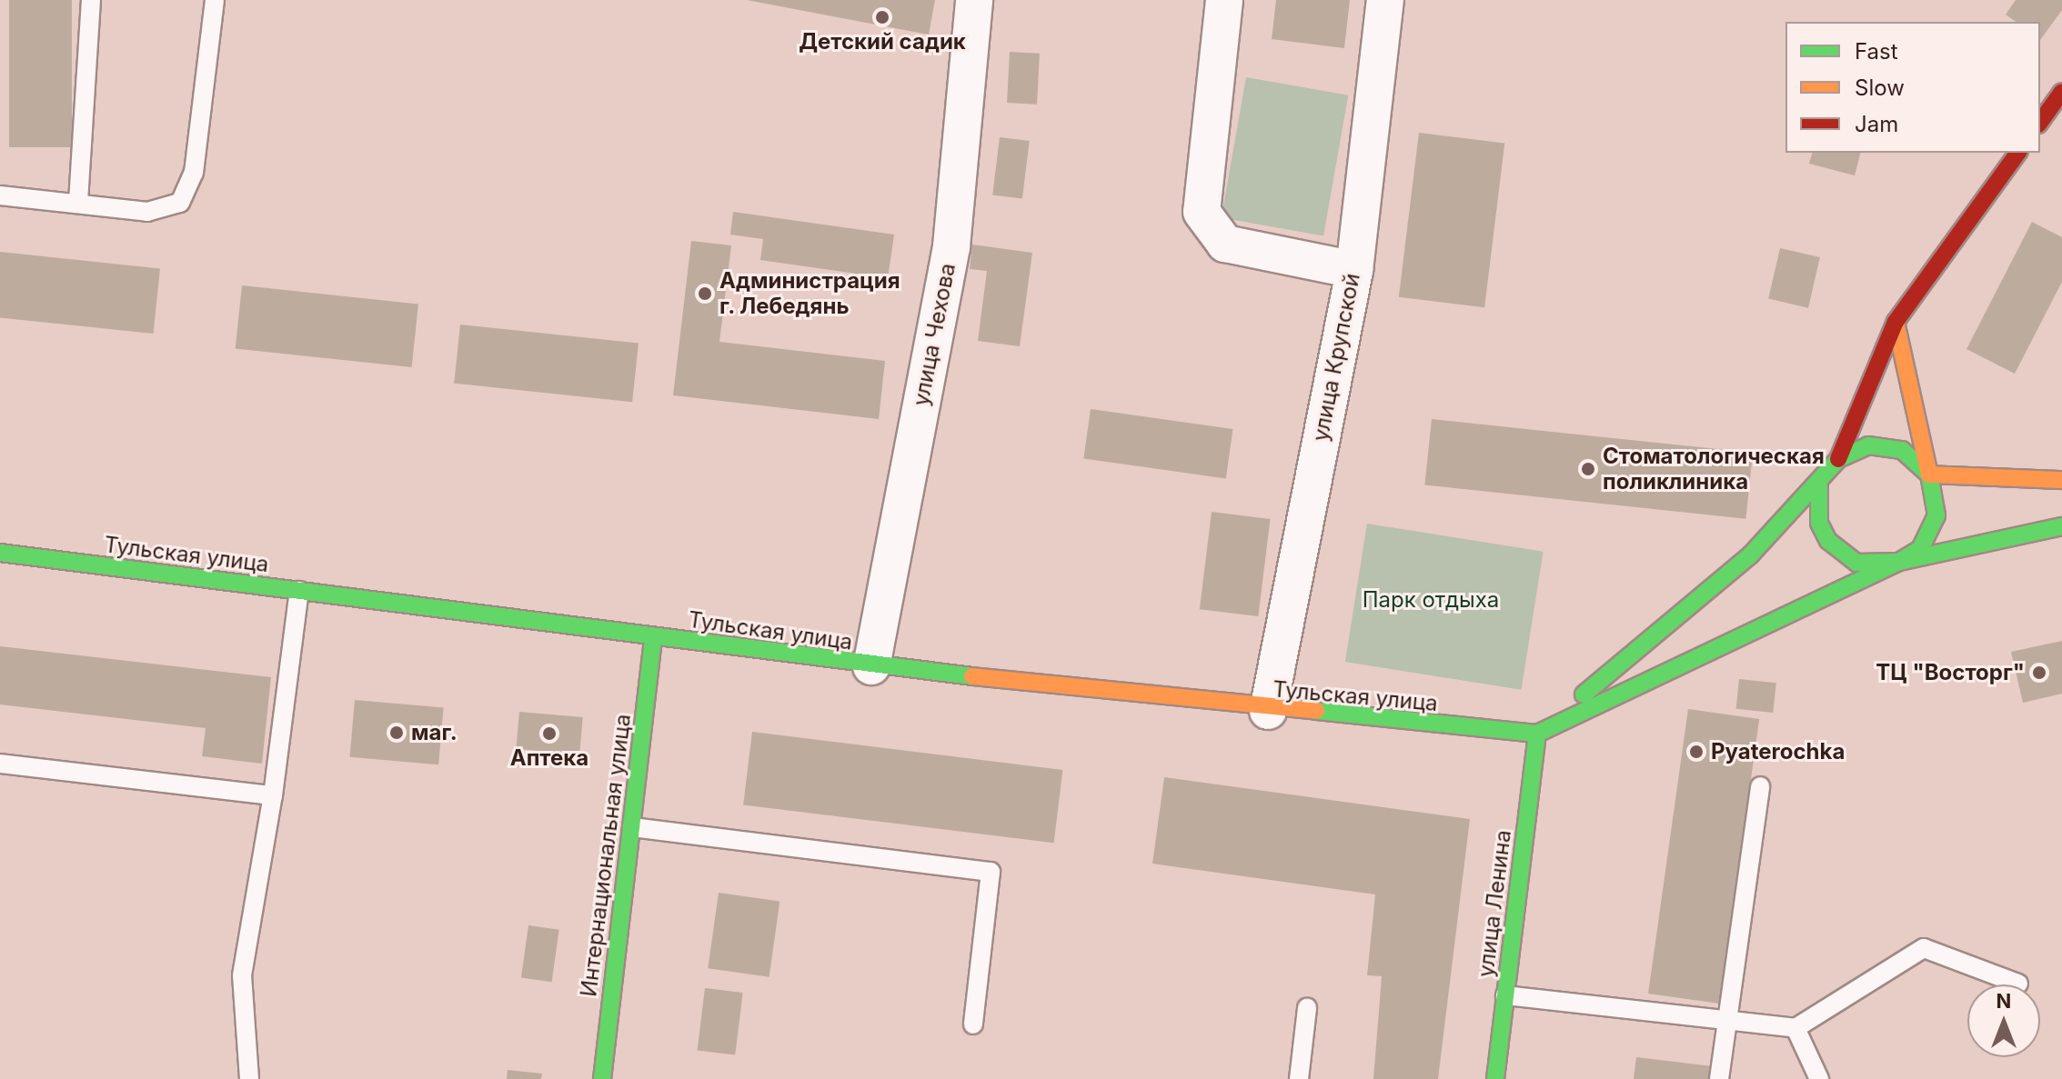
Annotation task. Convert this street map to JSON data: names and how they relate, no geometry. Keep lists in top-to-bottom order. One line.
{"streets":{"main road":["Тульская улица","Интернациональная улица","улица Ленина"],"street":["улица Чехова","улица Крупской"]},"crossings":[["улица Чехова","Тульская улица"],["улица Крупской","Тульская улица"],["Тульская улица","Интернациональная улица"],["Тульская улица","улица Ленина"]],"parks":["Парк отдыха"],"places":["Детский садик","Администрация г. Лебедянь","Стоматологическая поликлиника","ТЦ \"Восторг\"","маг.","Аптека","Pyaterochka"],"legend":["Fast","Slow","Jam"],"north":"top"}
